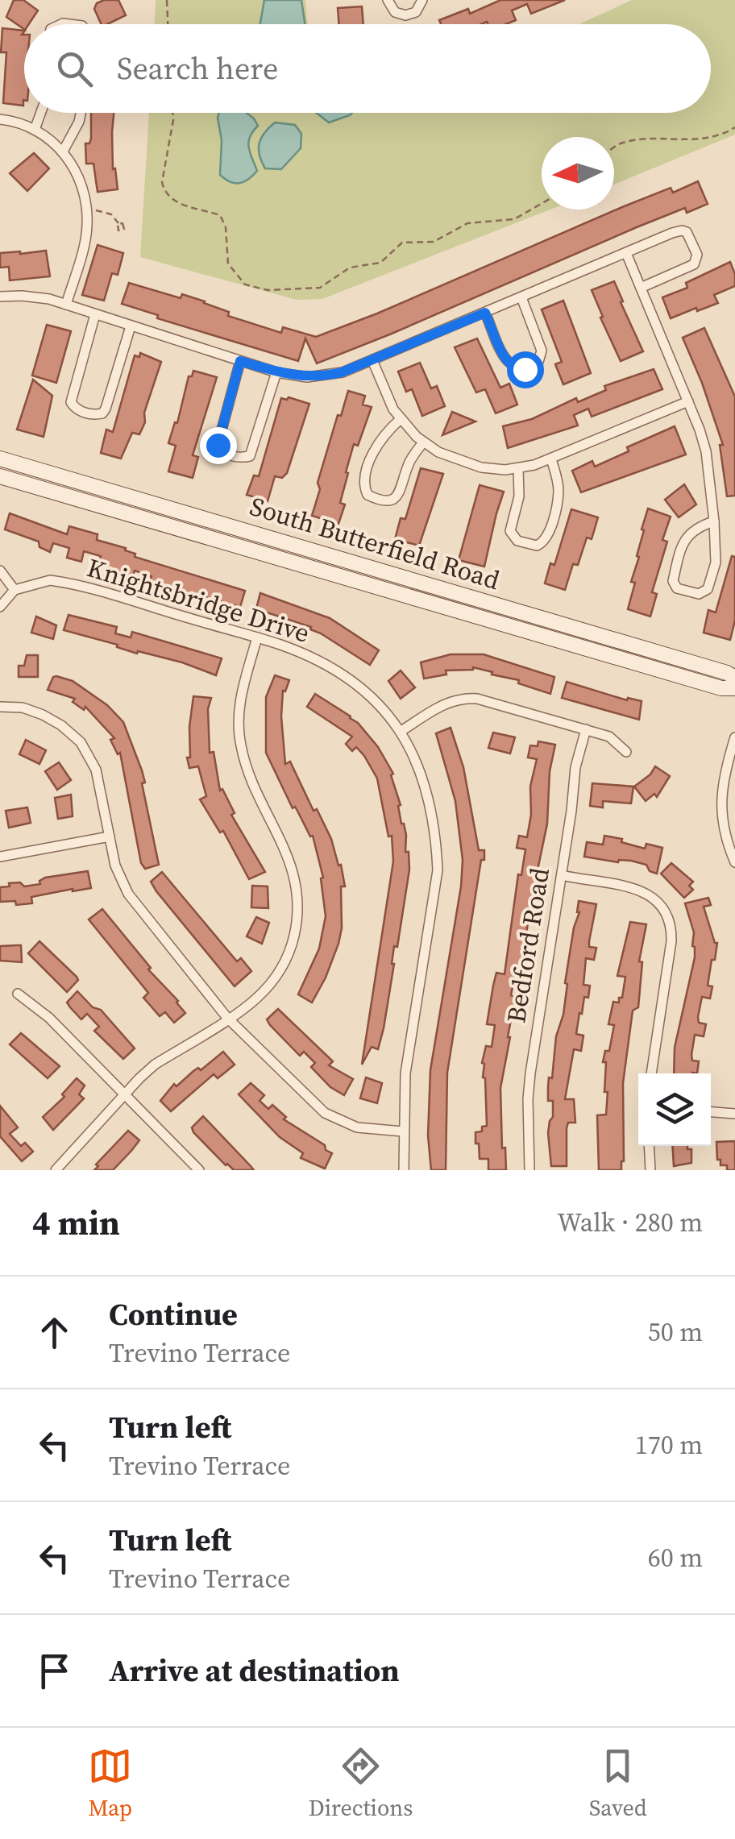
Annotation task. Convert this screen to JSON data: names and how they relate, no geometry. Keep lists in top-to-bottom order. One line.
{"streets":{"main road":["South Butterfield Road"],"street":["Knightsbridge Drive","Bedford Road"]},"north":"left","page":{"search":"Search here","heading":["4 min","Walk · 280 m"],"list":[["Continue","Trevino Terrace","50 m"],["Turn left","Trevino Terrace","170 m"],["Turn left","Trevino Terrace","60 m"],"Arrive at destination"],"nav":["Map","Directions","Saved"]}}
